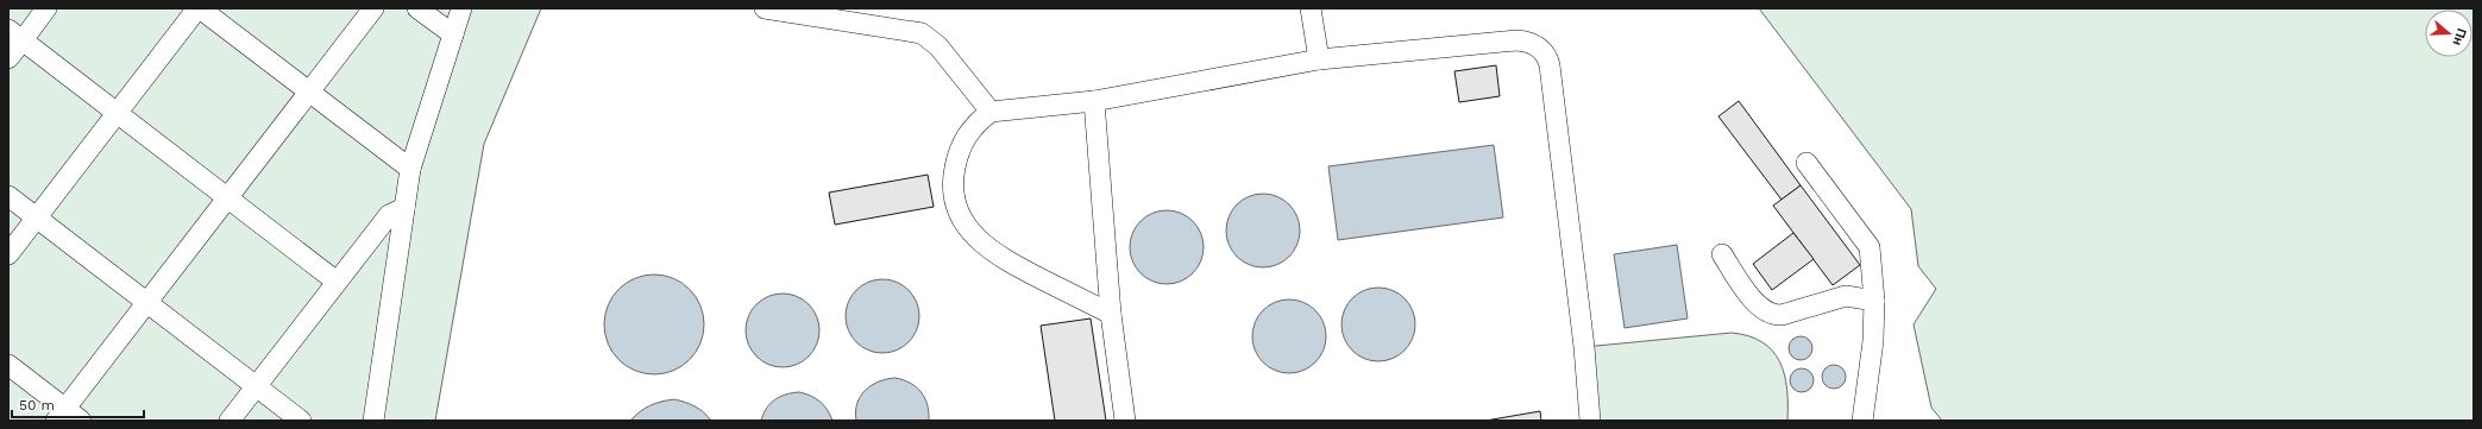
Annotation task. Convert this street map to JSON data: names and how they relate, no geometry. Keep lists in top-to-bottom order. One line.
{"scale_bar":"50 m","north":"right"}
